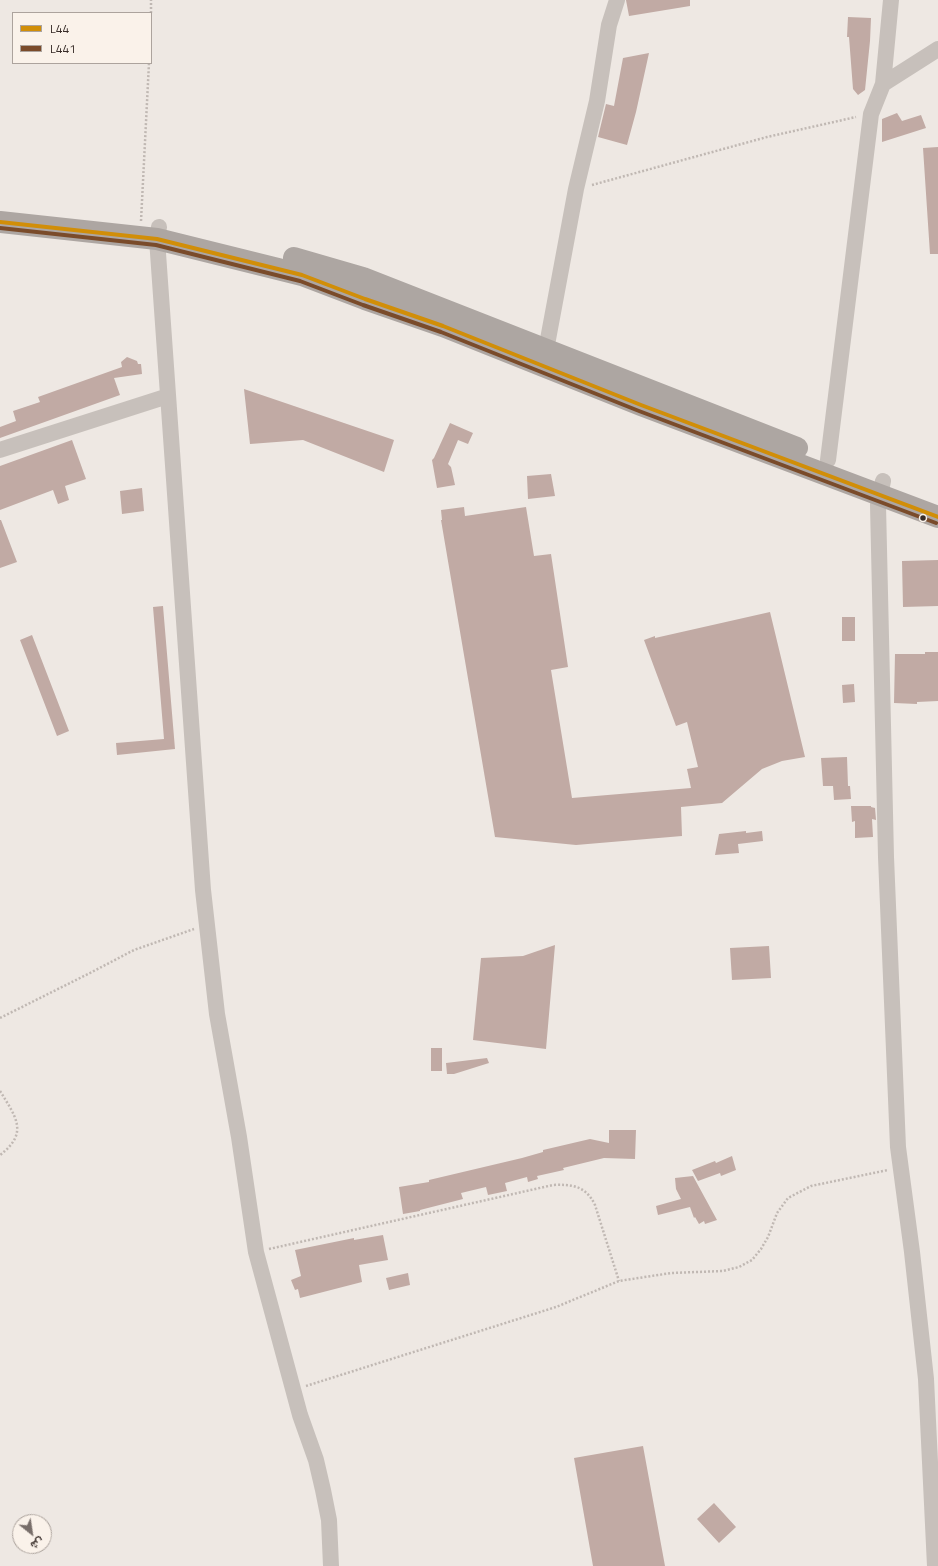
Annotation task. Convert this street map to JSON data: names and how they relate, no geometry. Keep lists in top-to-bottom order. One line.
{"lines":["transit line L44","transit line L441"],"legend":["L44","L441"],"north":"bottom right"}
